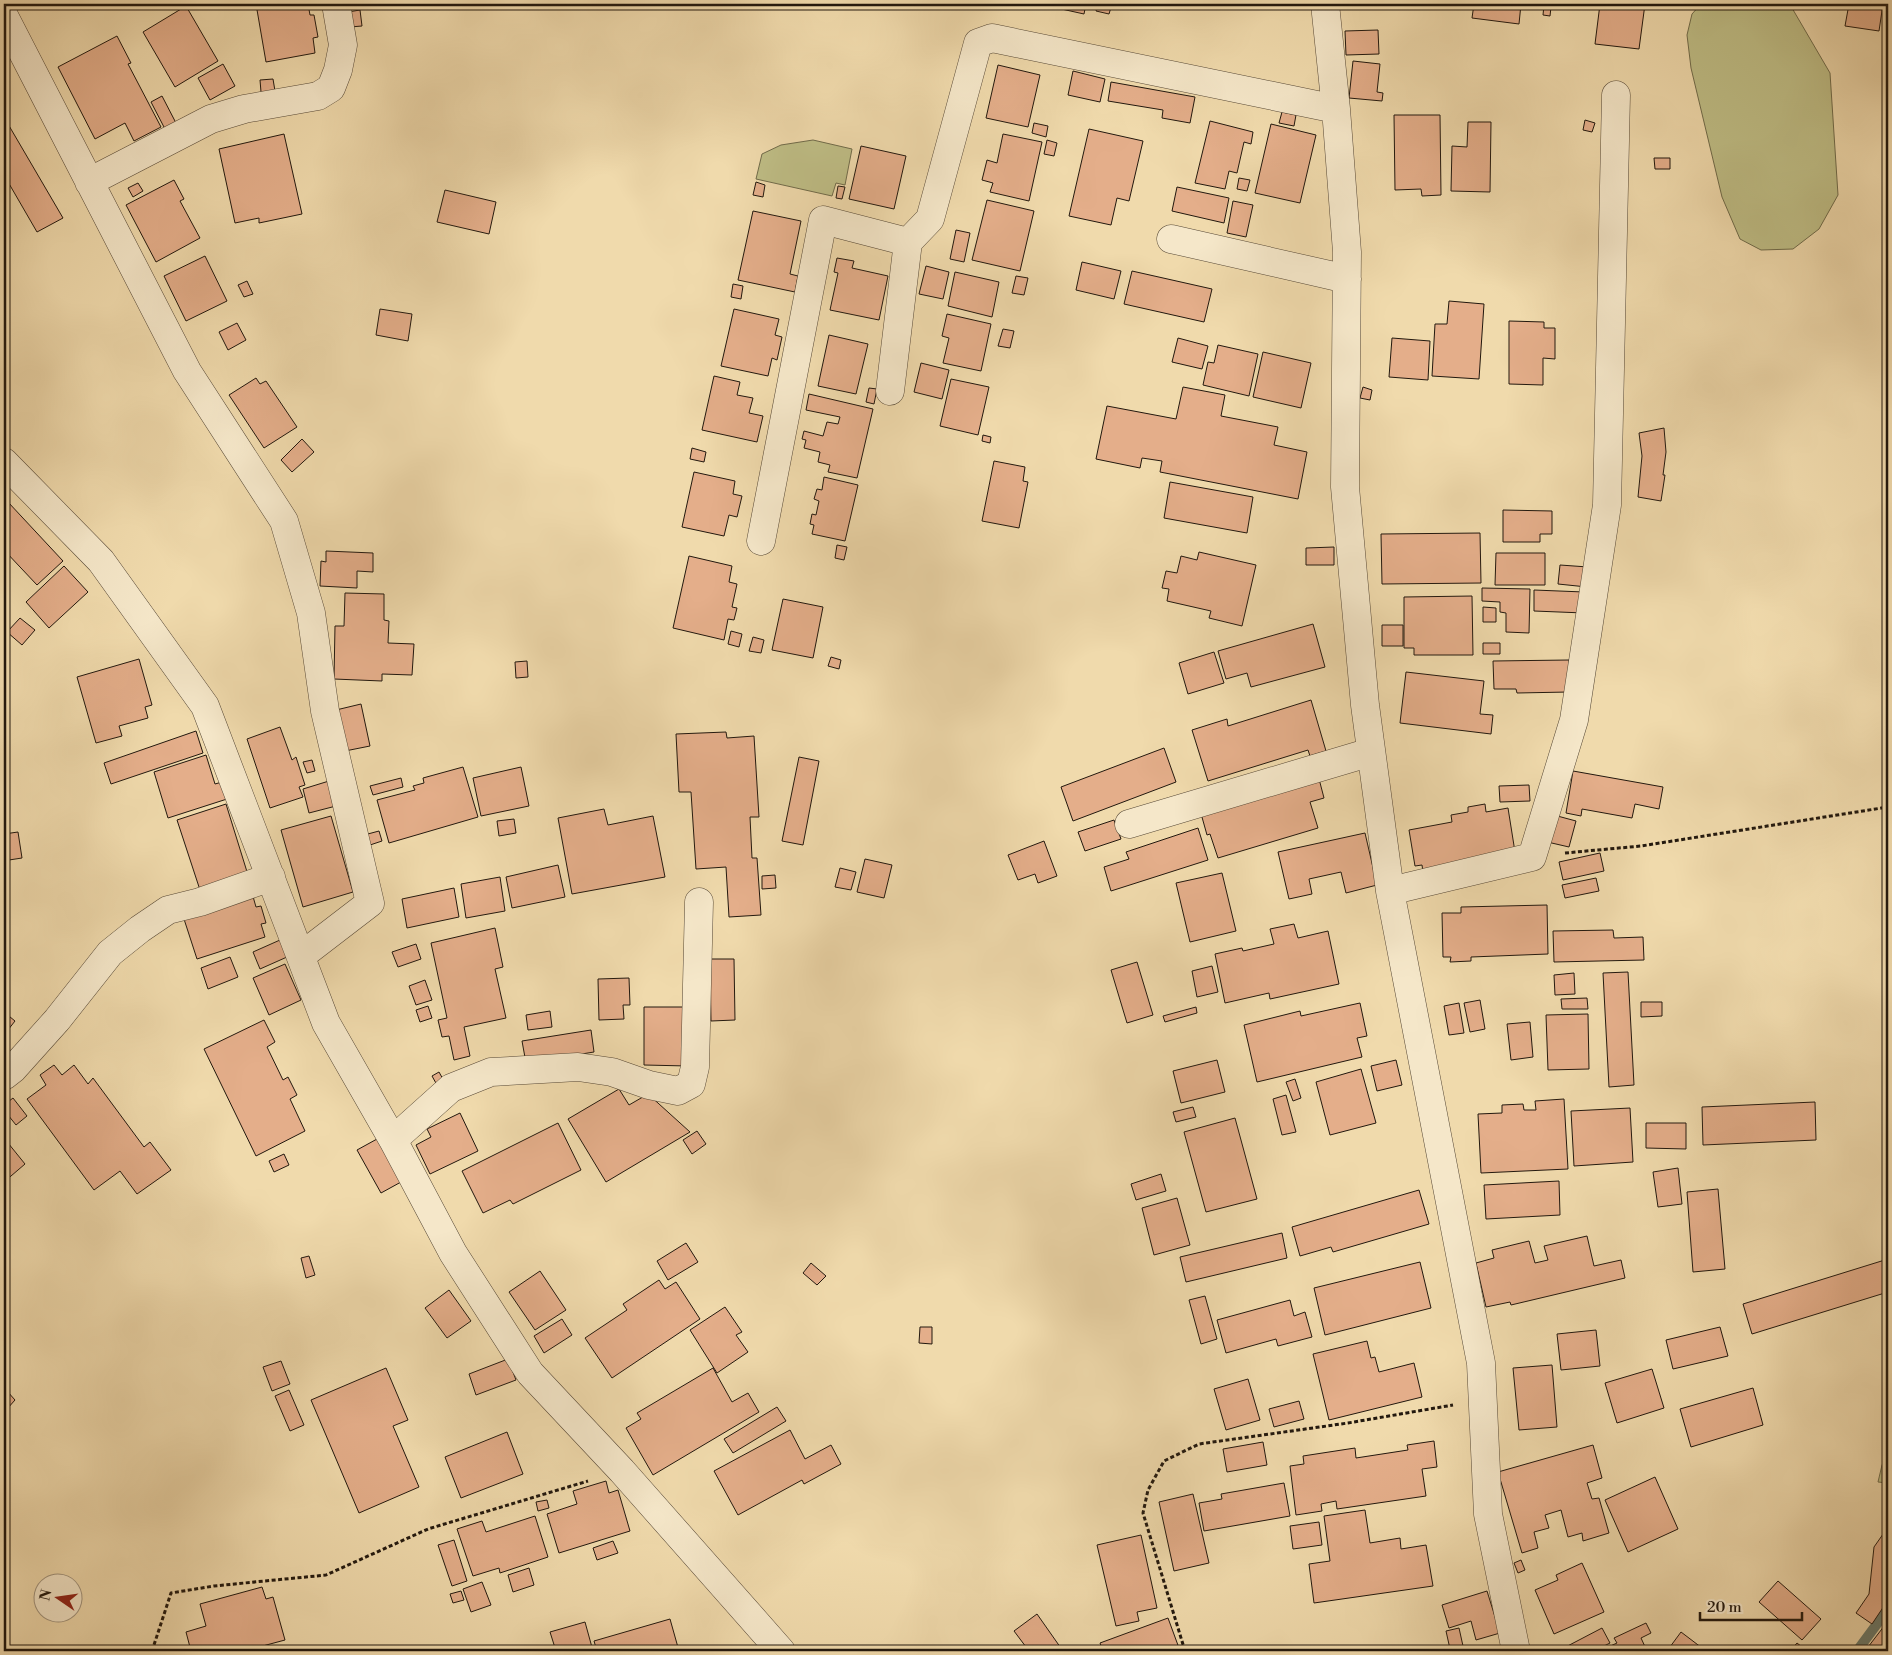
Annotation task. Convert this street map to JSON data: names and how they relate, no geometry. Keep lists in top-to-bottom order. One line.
{"scale_bar":"20 m","north":"left"}
